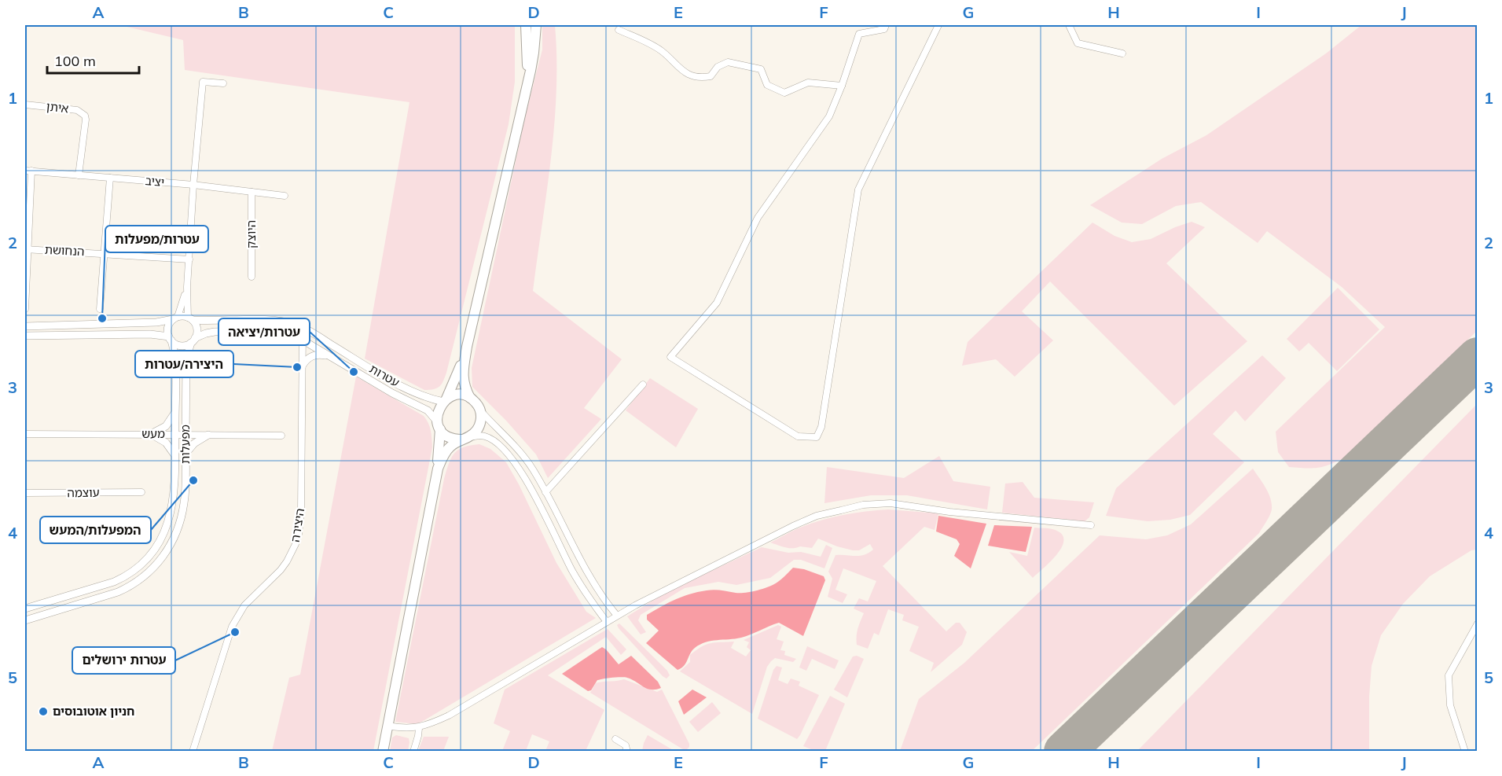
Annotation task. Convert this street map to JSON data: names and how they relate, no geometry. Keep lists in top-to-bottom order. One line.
{"streets":{"street":["איתן","יציב","היוצק","הנחושת","עטרות","מעש","מפעלות","עוצמה","היצירה"]},"crossings":[["איתן","יציב"],["יציב","היוצק"],["עטרות","מפעלות"],["עטרות","היצירה"],["מעש","מפעלות"]],"places":["עטרות/מפעלות","היצירה/עטרות","עטרות/יציאה","המפעלות/המעש","עטרות ירושלים","חניון אוטובוסים"],"scale_bar":"100 m","grid":{"columns":["A","B","C","D","E","F","G","H","I","J"],"rows":["1","2","3","4","5"]}}
